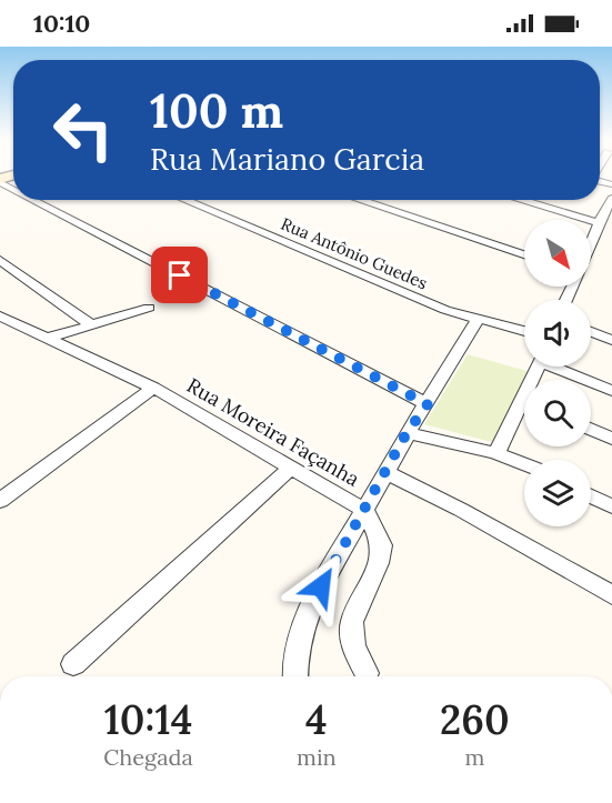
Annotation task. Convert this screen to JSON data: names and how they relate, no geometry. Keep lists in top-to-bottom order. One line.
{"streets":{"street":["Rua Antônio Guedes","Rua Moreira Façanha"]},"north":"bottom right","page":{"status":"10:10","turn":["100 m","Rua Mariano Garcia"],"eta":["10:14","Chegada","4","min","260","m"]}}
